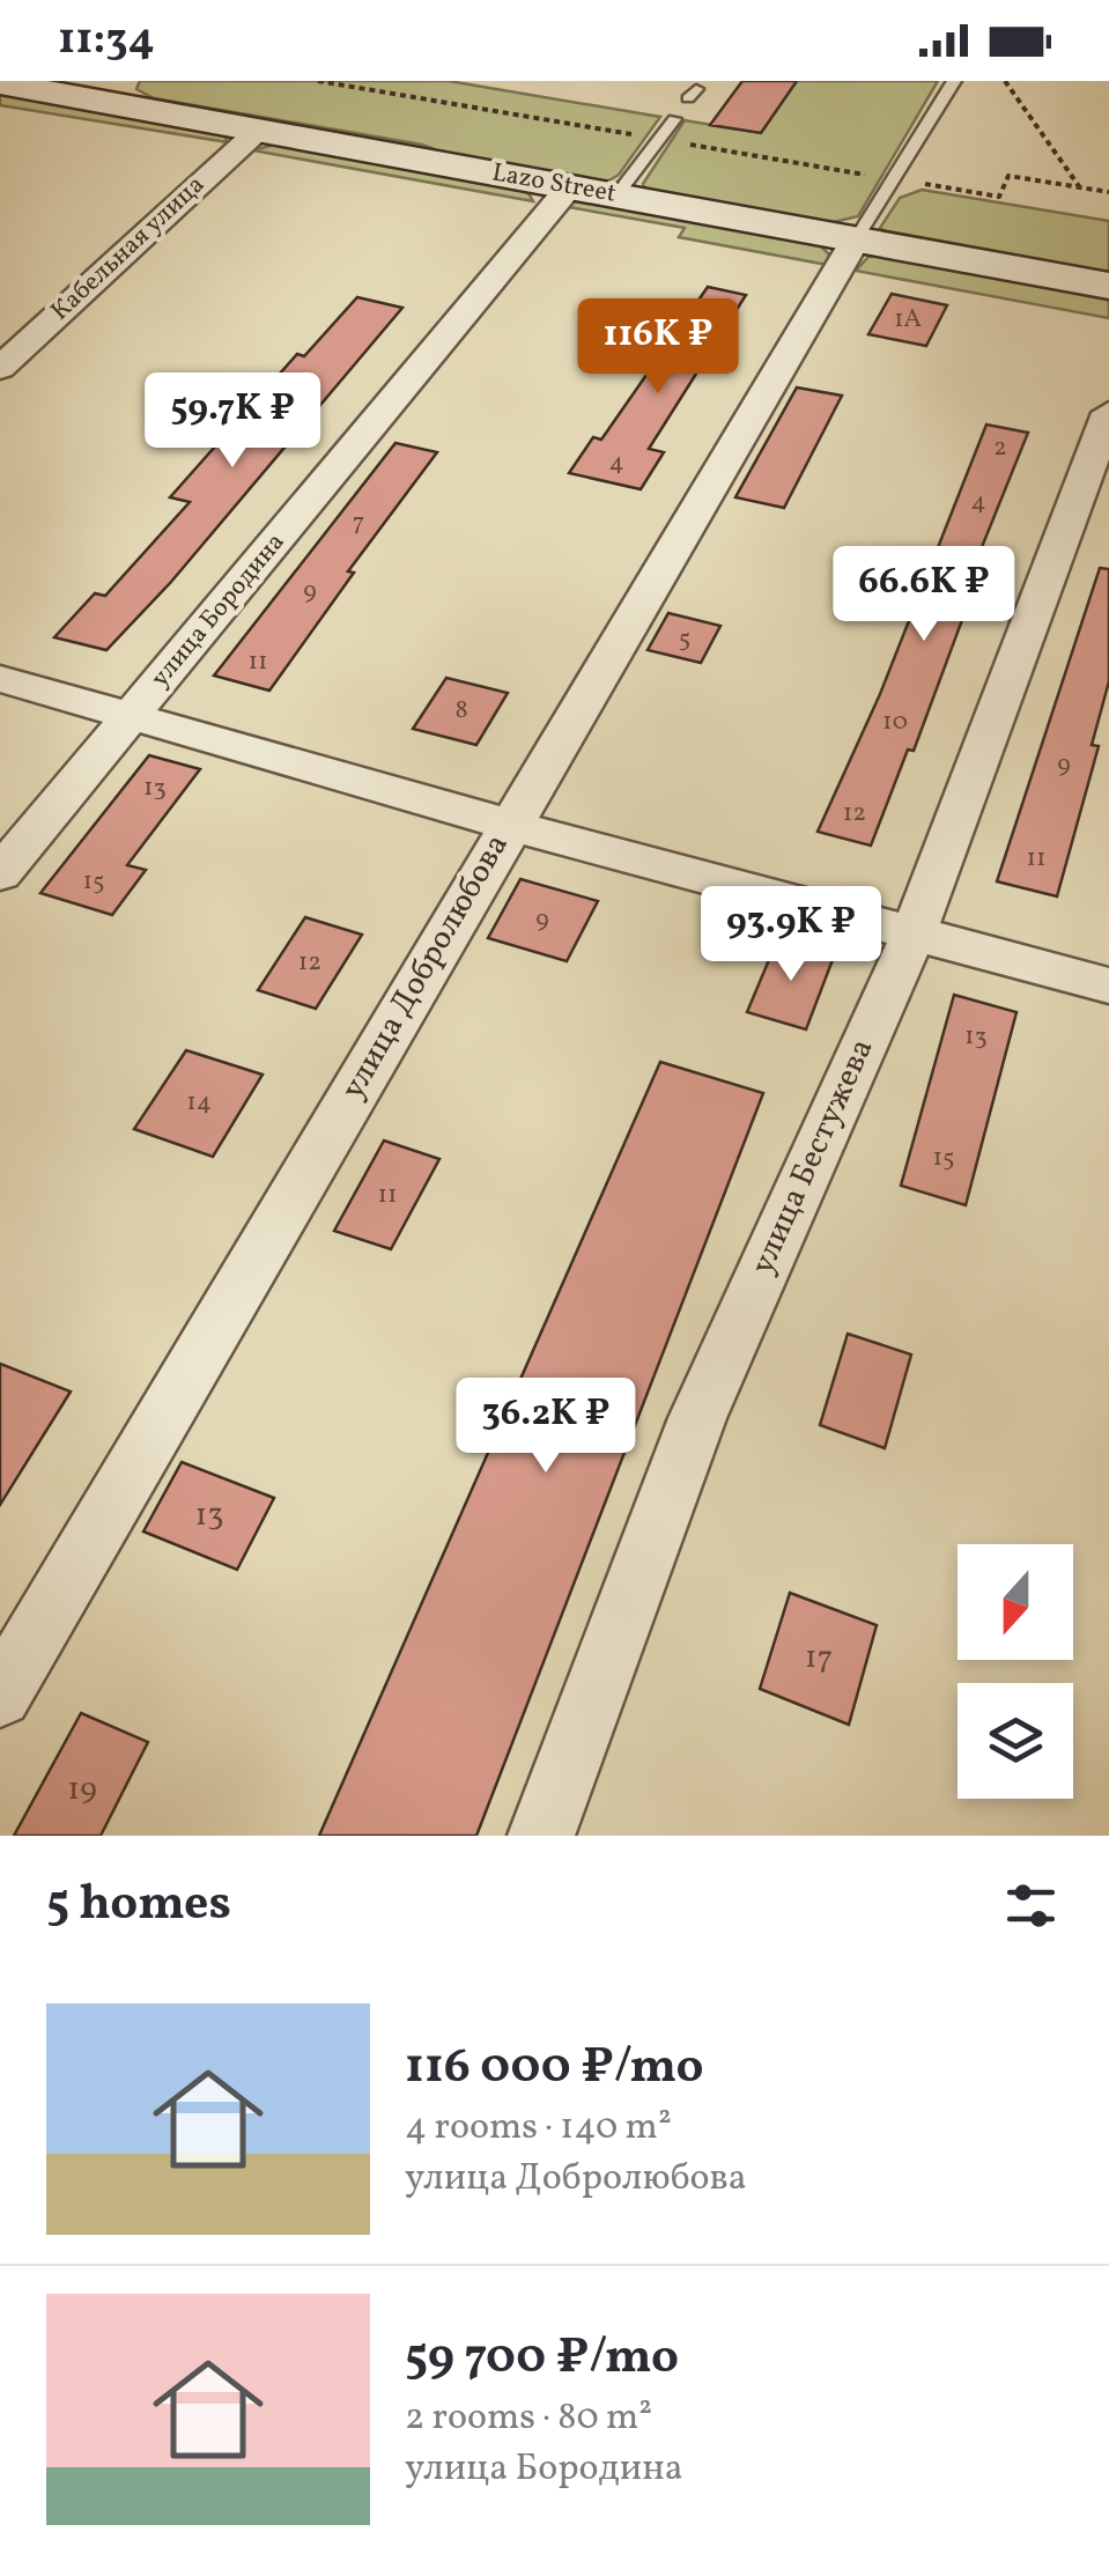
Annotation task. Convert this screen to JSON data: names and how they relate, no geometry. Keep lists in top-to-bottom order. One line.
{"streets":{"main road":["Lazo Street"],"street":["Кабельная улица","улица Бородина","улица Добролюбова","улица Бестужева"]},"crossings":[["Lazo Street","Кабельная улица"],["Lazo Street","улица Бородина"],["Lazo Street","улица Добролюбова"]],"house_numbers":["1А","2","4","4","7","9","5","11","8","10","9","13","12","11","15","9","12","13","14","15","11","13","17","19"],"north":"bottom","page":{"status":"11:34","price":["116K ₽","59.7K ₽","66.6K ₽","93.9K ₽","36.2K ₽"],"heading":"5 homes","list":[{"name":"116 000 ₽/mo","note":"4 rooms · 140 m² · улица Добролюбова"},{"name":"59 700 ₽/mo","note":"2 rooms · 80 m² · улица Бородина"}]}}
